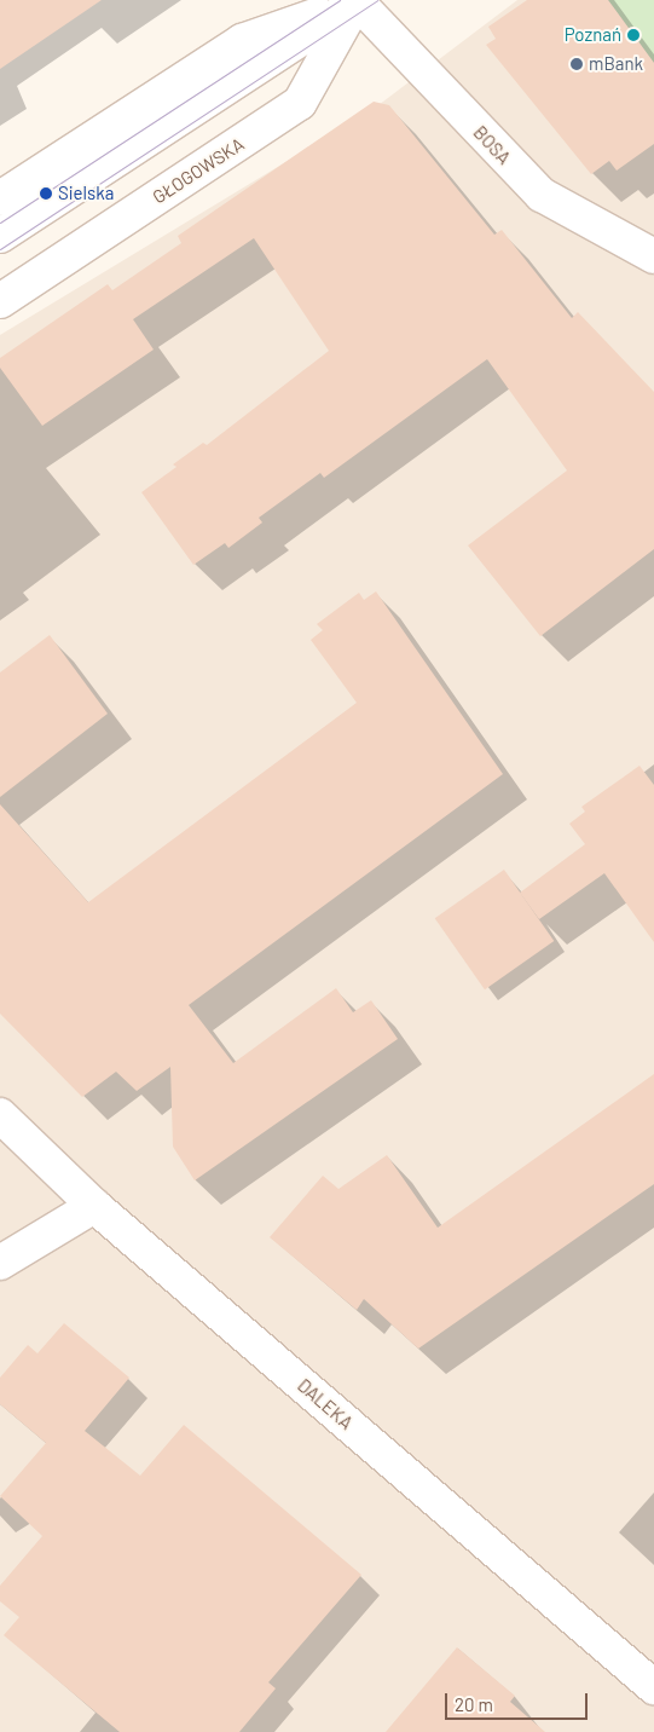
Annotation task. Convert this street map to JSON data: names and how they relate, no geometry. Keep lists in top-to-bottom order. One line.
{"streets":{"street":["BOSA","GŁOGOWSKA","DALEKA"]},"crossings":[["BOSA","GŁOGOWSKA"]],"places":["Poznań","mBank","Sielska"],"scale_bar":"20 m"}
